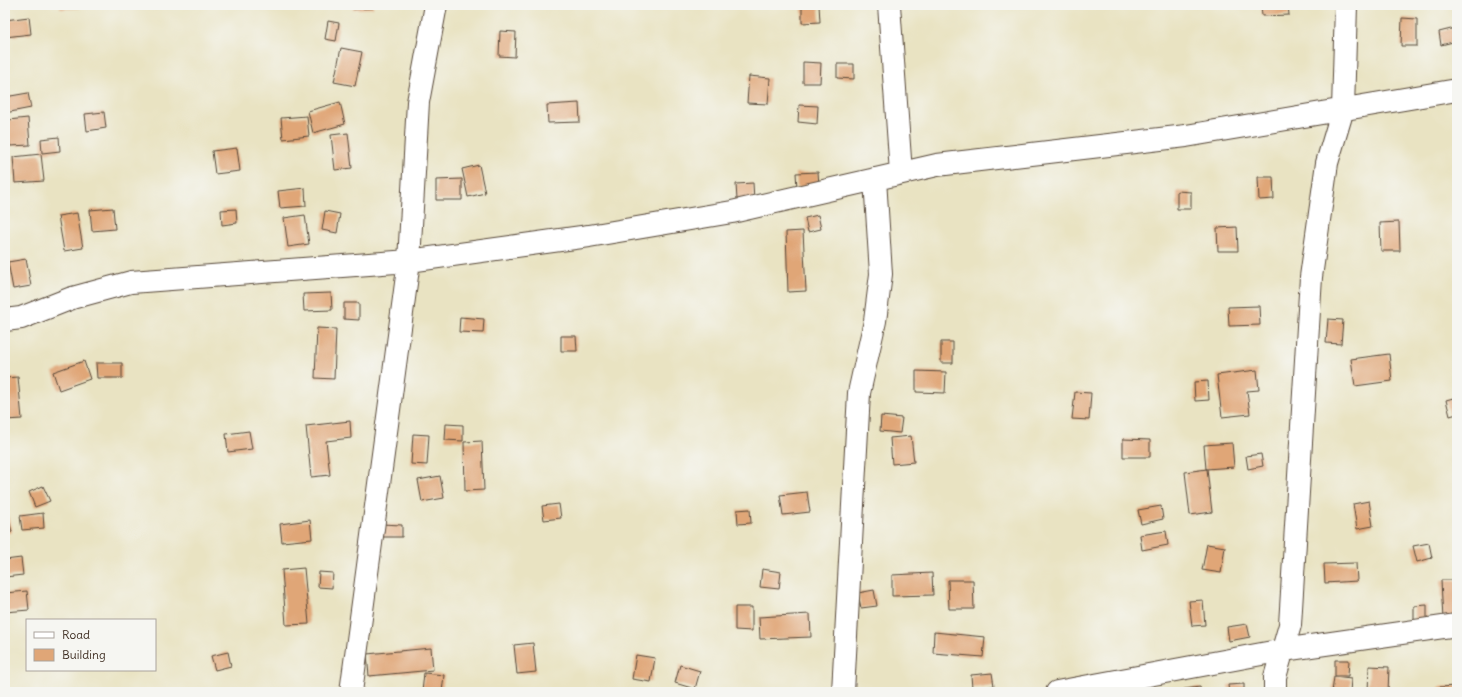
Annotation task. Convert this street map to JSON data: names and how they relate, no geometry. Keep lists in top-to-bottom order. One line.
{"legend":["Road","Building"]}
